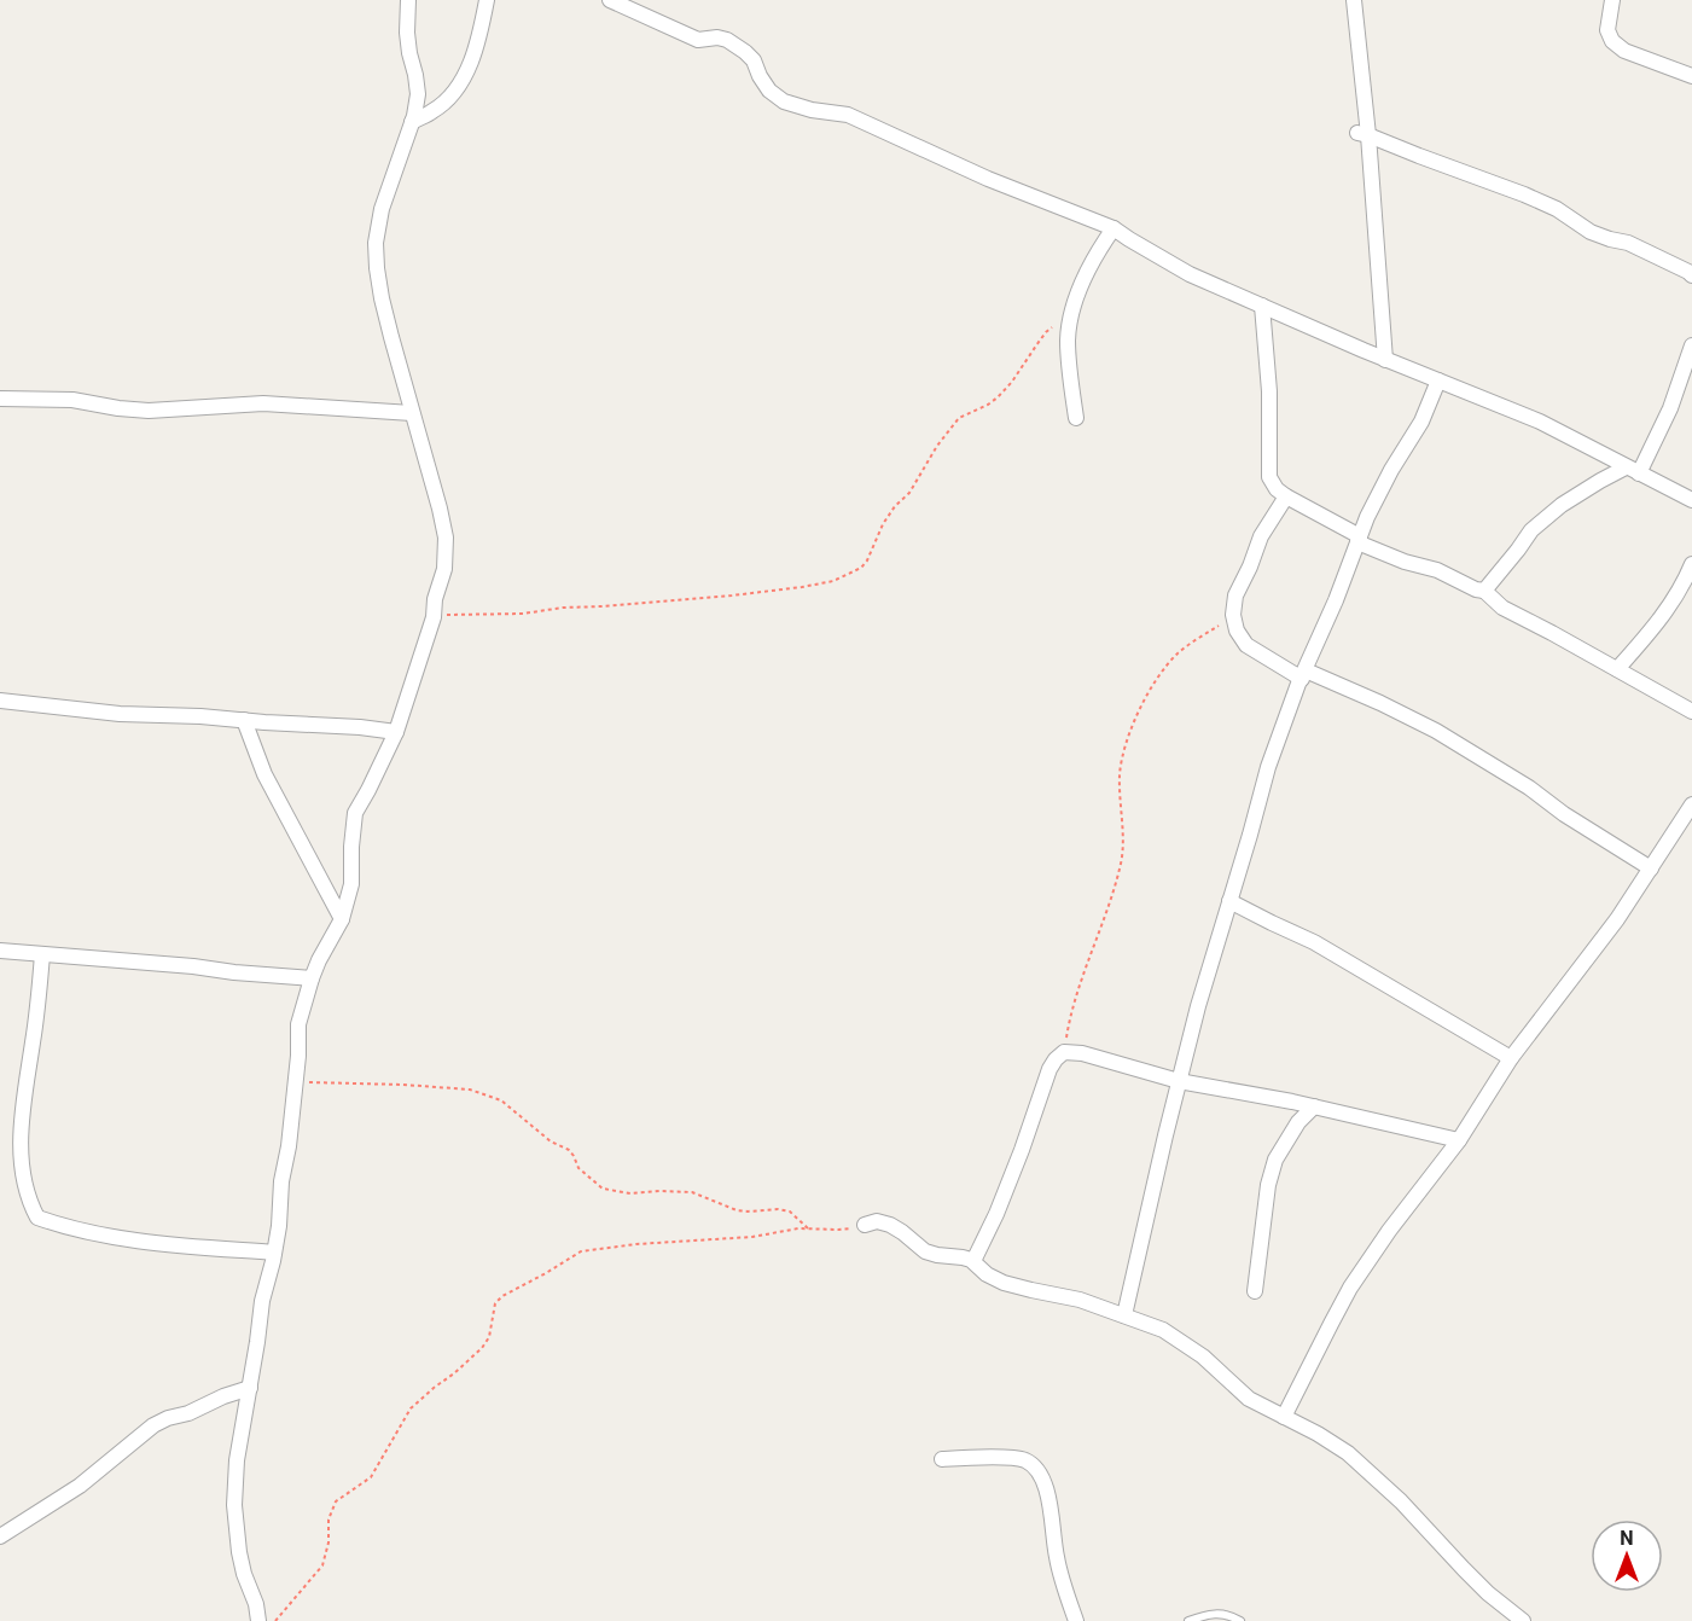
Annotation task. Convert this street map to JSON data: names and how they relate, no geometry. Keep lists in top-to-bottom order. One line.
{"north":"top"}
